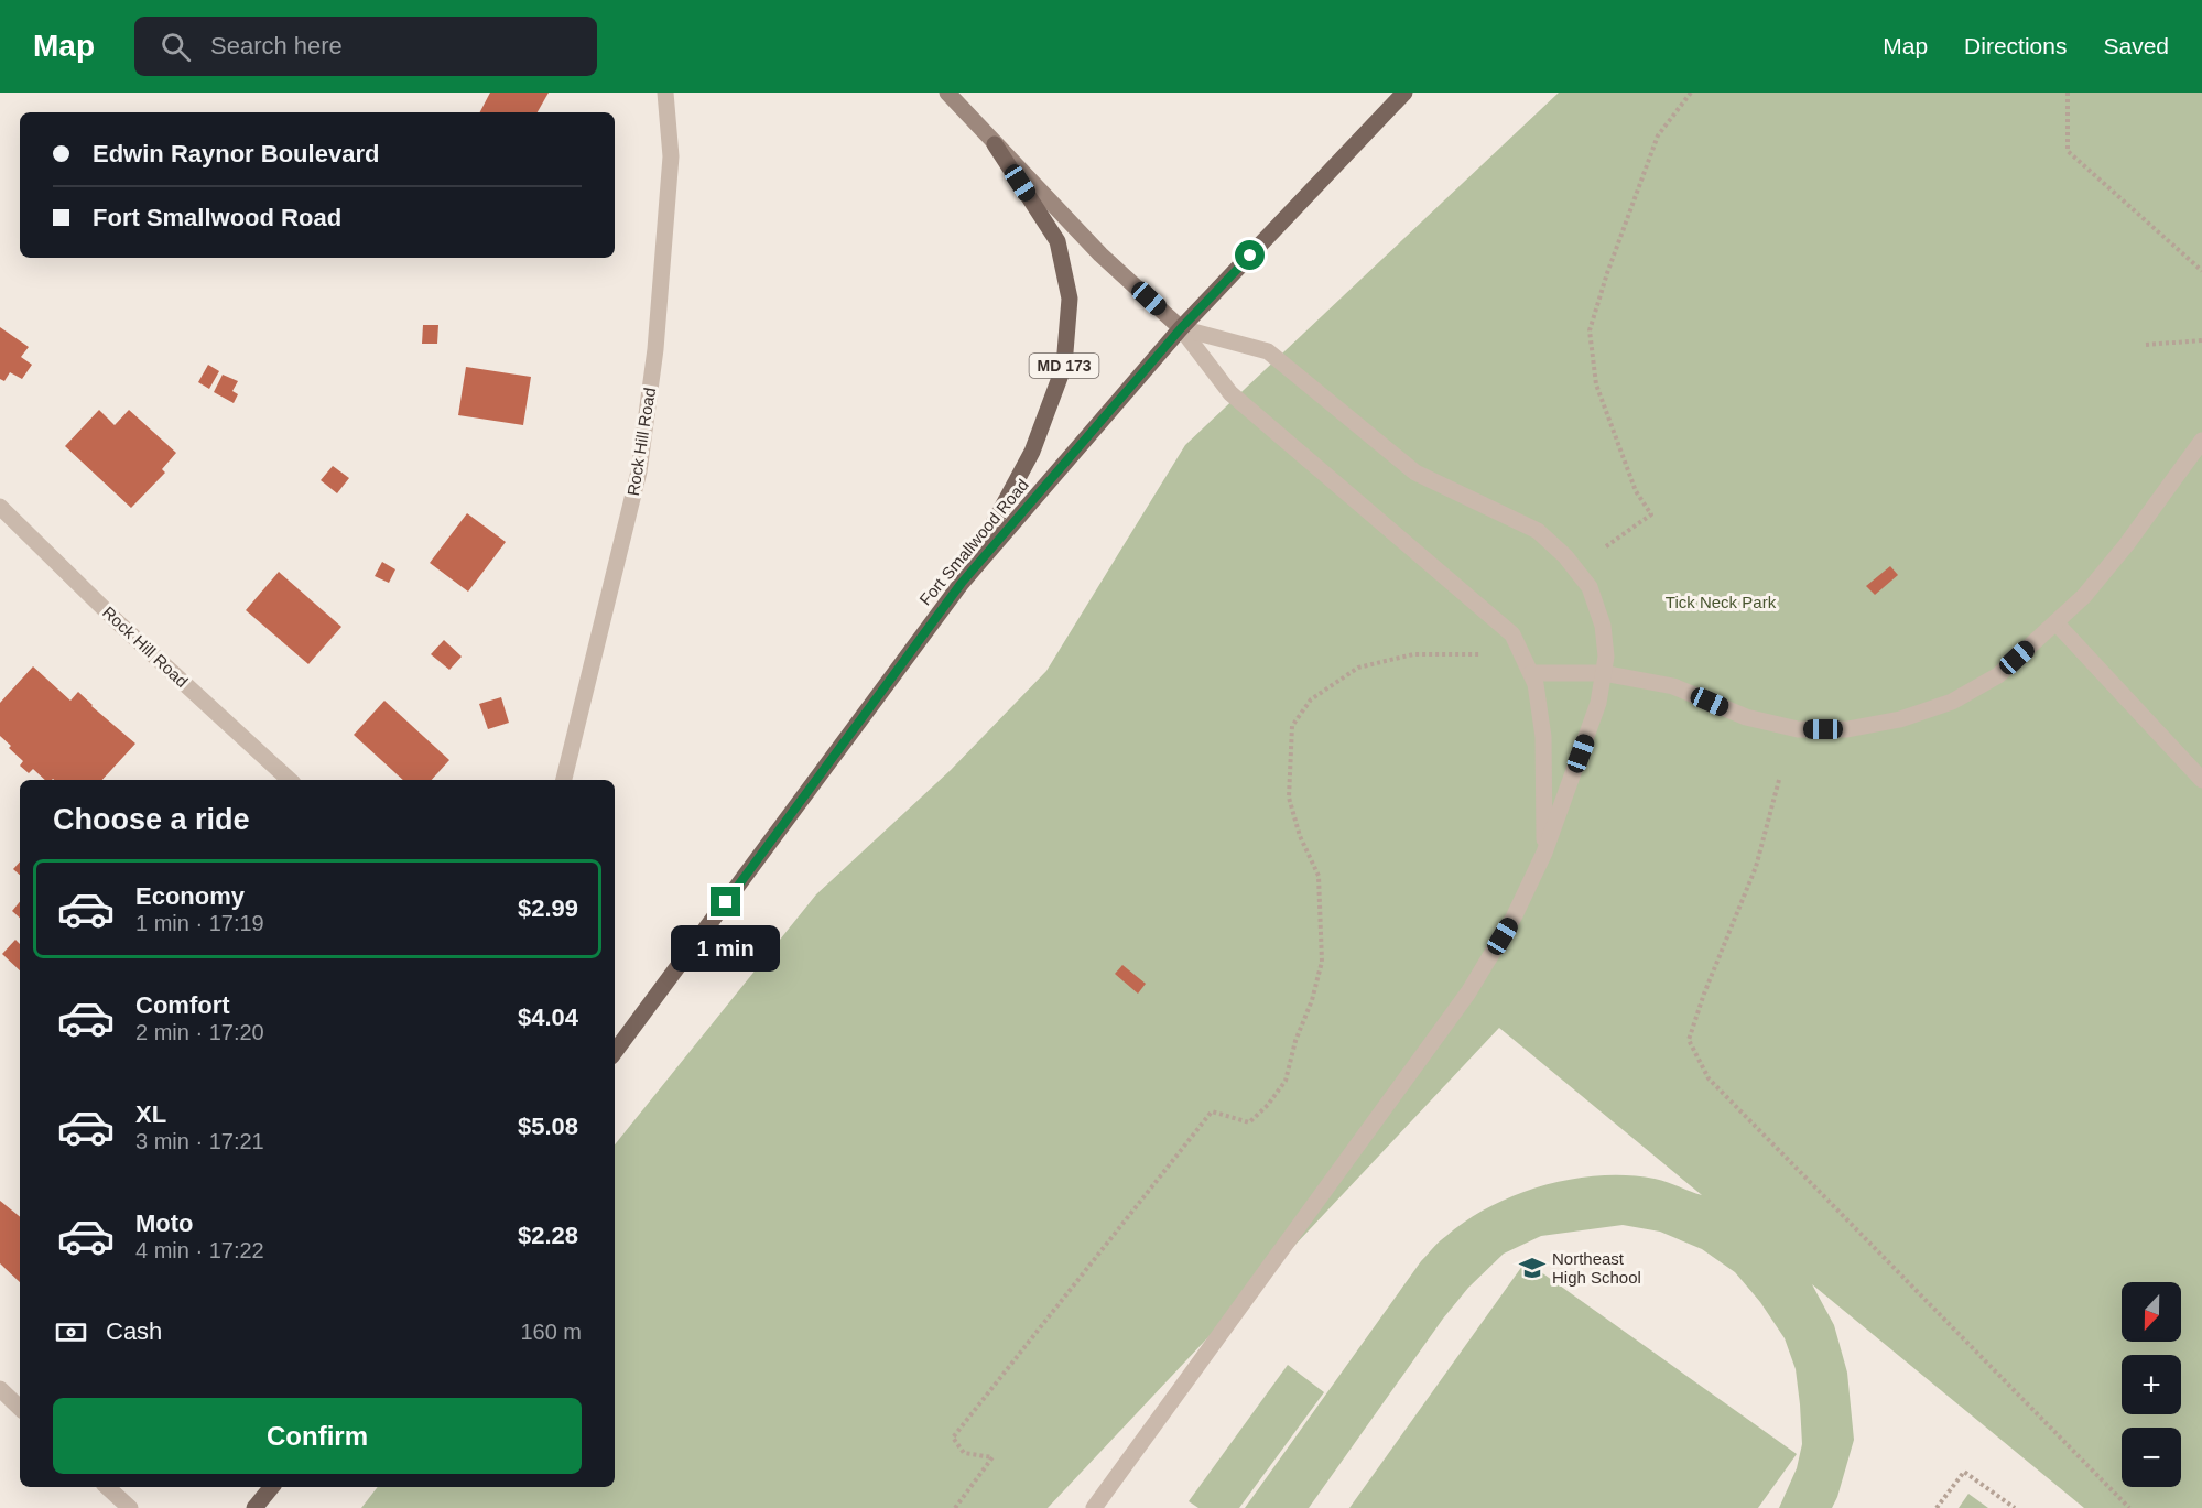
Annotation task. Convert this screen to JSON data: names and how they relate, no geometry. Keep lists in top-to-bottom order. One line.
{"streets":{"main road":["MD 173","Fort Smallwood Road"],"street":["Rock Hill Road"]},"crossings":[["MD 173","Fort Smallwood Road"]],"parks":["Tick Neck Park"],"places":{"school or university":["Northeast High School"]},"north":"bottom","page":{"header":"Map","search":"Search here","nav":["Map","Directions","Saved"],"banner":["Edwin Raynor Boulevard","Fort Smallwood Road"],"heading":"Choose a ride","list":[{"name":"Economy","note":"1 min · 17:19","value":"$2.99"},{"name":"Comfort","note":"2 min · 17:20","value":"$4.04"},{"name":"XL","note":"3 min · 17:21","value":"$5.08"},{"name":"Moto","note":"4 min · 17:22","value":"$2.28"}],"bubble":"1 min","map_buttons":["+","−"],"pay":["Cash","160 m"],"buttons":"Confirm"}}
